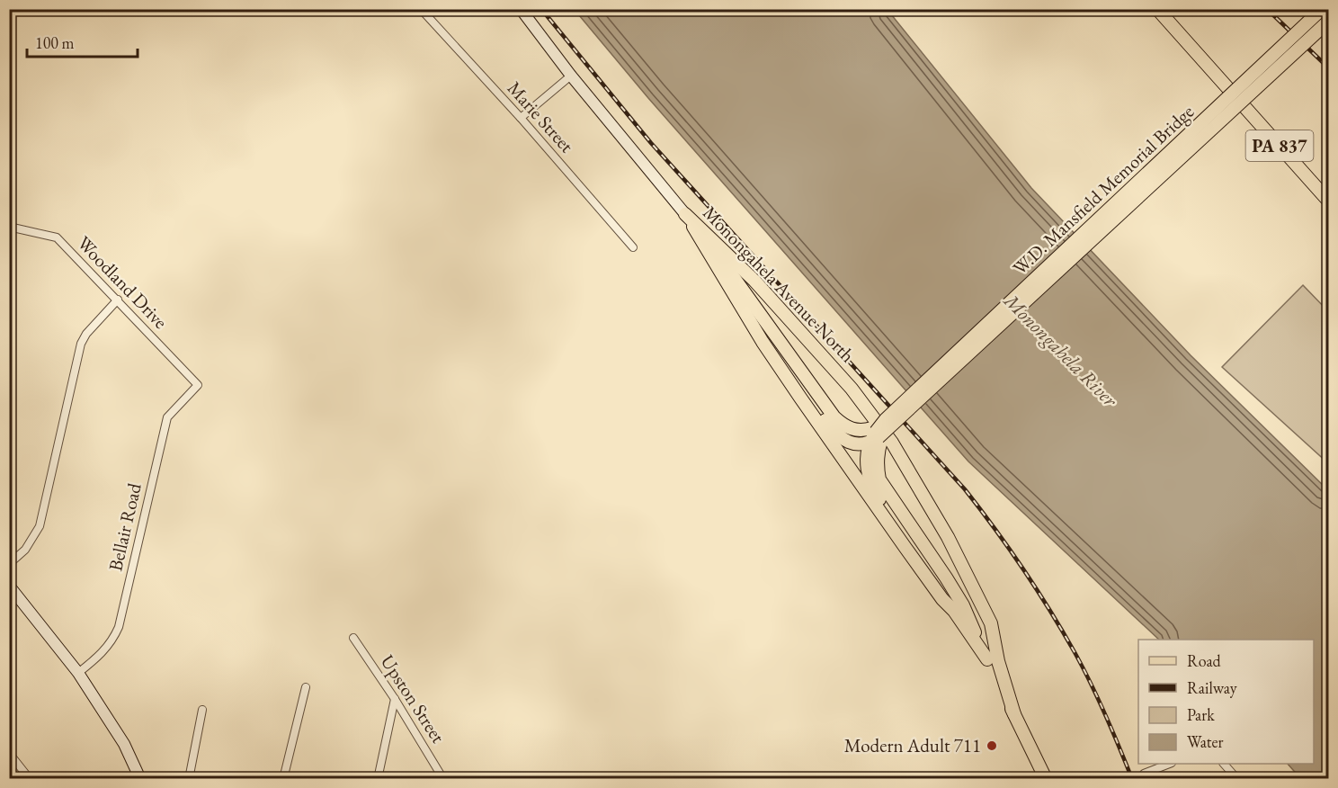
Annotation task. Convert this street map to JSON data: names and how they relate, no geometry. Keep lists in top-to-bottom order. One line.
{"streets":{"main road":["PA 837","W.D. Mansfield Memorial Bridge","Monongahela Avenue North"],"street":["Marie Street","Woodland Drive","Bellair Road","Upston Street"]},"crossings":[["PA 837","W.D. Mansfield Memorial Bridge"],["Woodland Drive","Bellair Road"]],"water":["Monongahela River"],"places":["Modern Adult 711"],"legend":["Road","Railway","Park","Water"],"scale_bar":"100 m"}
